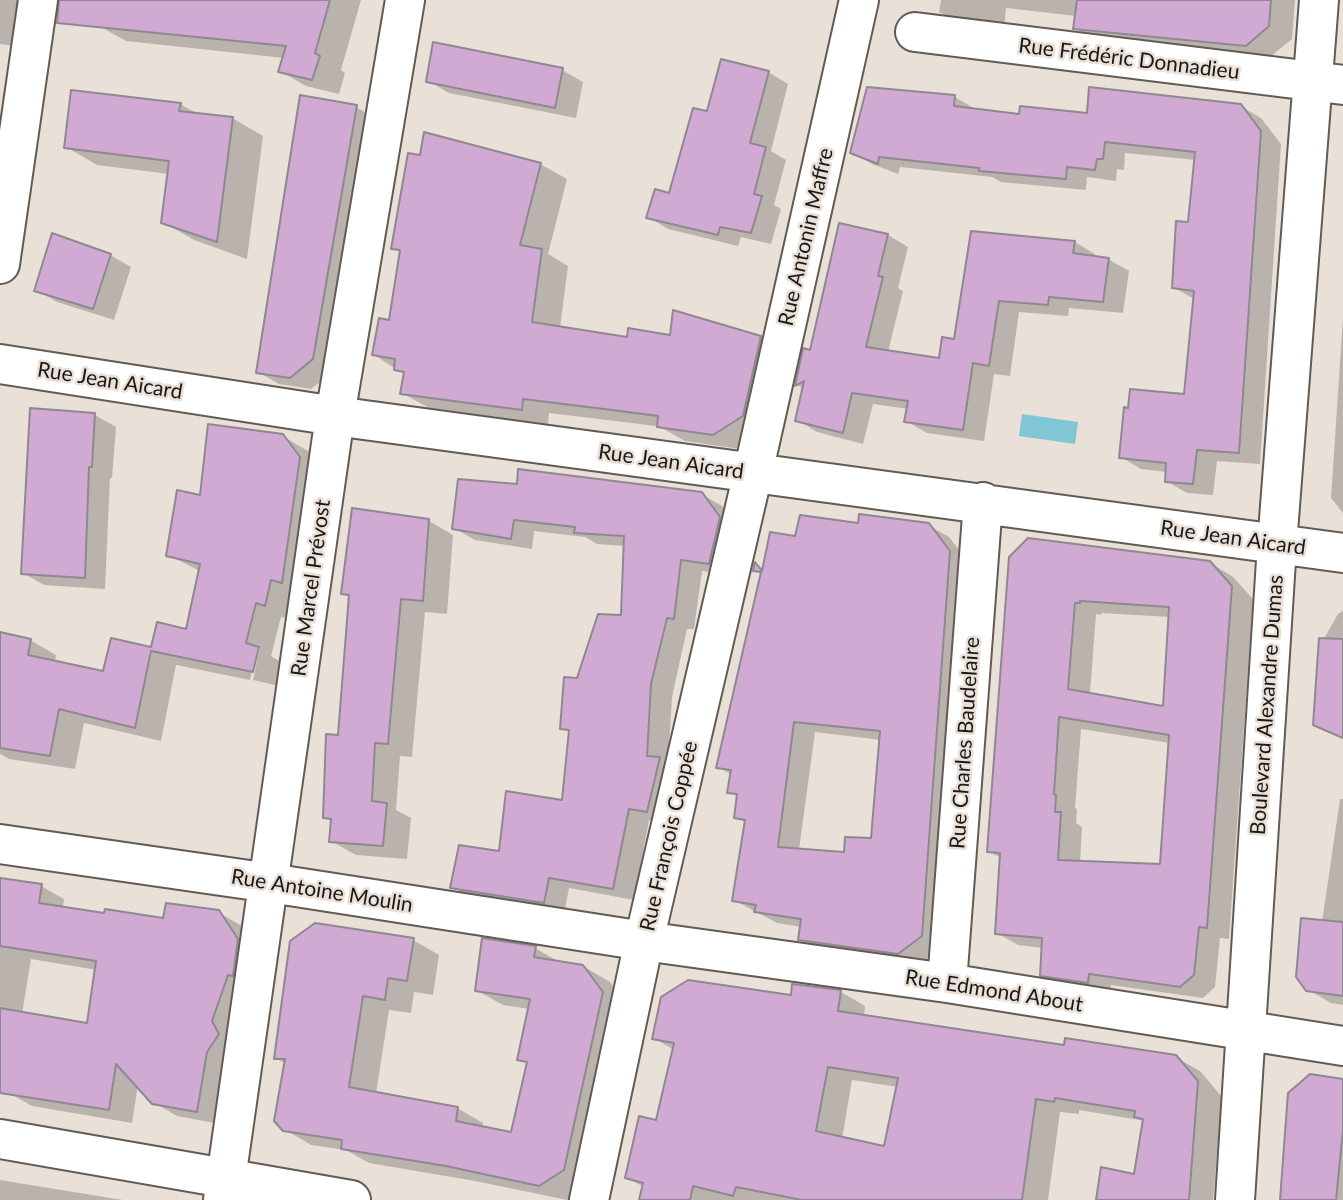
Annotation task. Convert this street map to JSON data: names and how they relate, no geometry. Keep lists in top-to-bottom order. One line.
{"streets":{"street":["Rue Frédéric Donnadieu","Rue Antonin Maffre","Rue Jean Aicard","Rue Marcel Prévost","Boulevard Alexandre Dumas","Rue Charles Baudelaire","Rue François Coppée","Rue Antoine Moulin","Rue Edmond About"]},"crossings":[["Rue Frédéric Donnadieu","Boulevard Alexandre Dumas"],["Rue Antonin Maffre","Rue Jean Aicard"],["Rue Antonin Maffre","Rue François Coppée"],["Rue Jean Aicard","Rue Marcel Prévost"],["Rue Jean Aicard","Boulevard Alexandre Dumas"],["Rue Jean Aicard","Rue Charles Baudelaire"],["Rue Jean Aicard","Rue François Coppée"],["Rue Marcel Prévost","Rue Antoine Moulin"],["Boulevard Alexandre Dumas","Rue Edmond About"],["Rue Charles Baudelaire","Rue Edmond About"],["Rue François Coppée","Rue Antoine Moulin"],["Rue François Coppée","Rue Edmond About"],["Rue Antoine Moulin","Rue Edmond About"]]}
